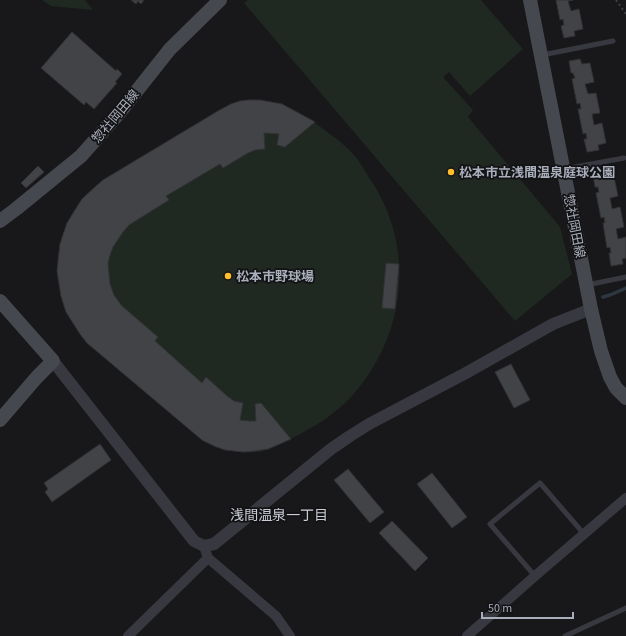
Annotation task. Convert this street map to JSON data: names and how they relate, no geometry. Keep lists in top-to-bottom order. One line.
{"streets":{"main road":["惣社岡田線"]},"districts":["浅間温泉一丁目"],"places":["松本市立浅間温泉庭球公園","松本市野球場"],"scale_bar":"50 m"}
